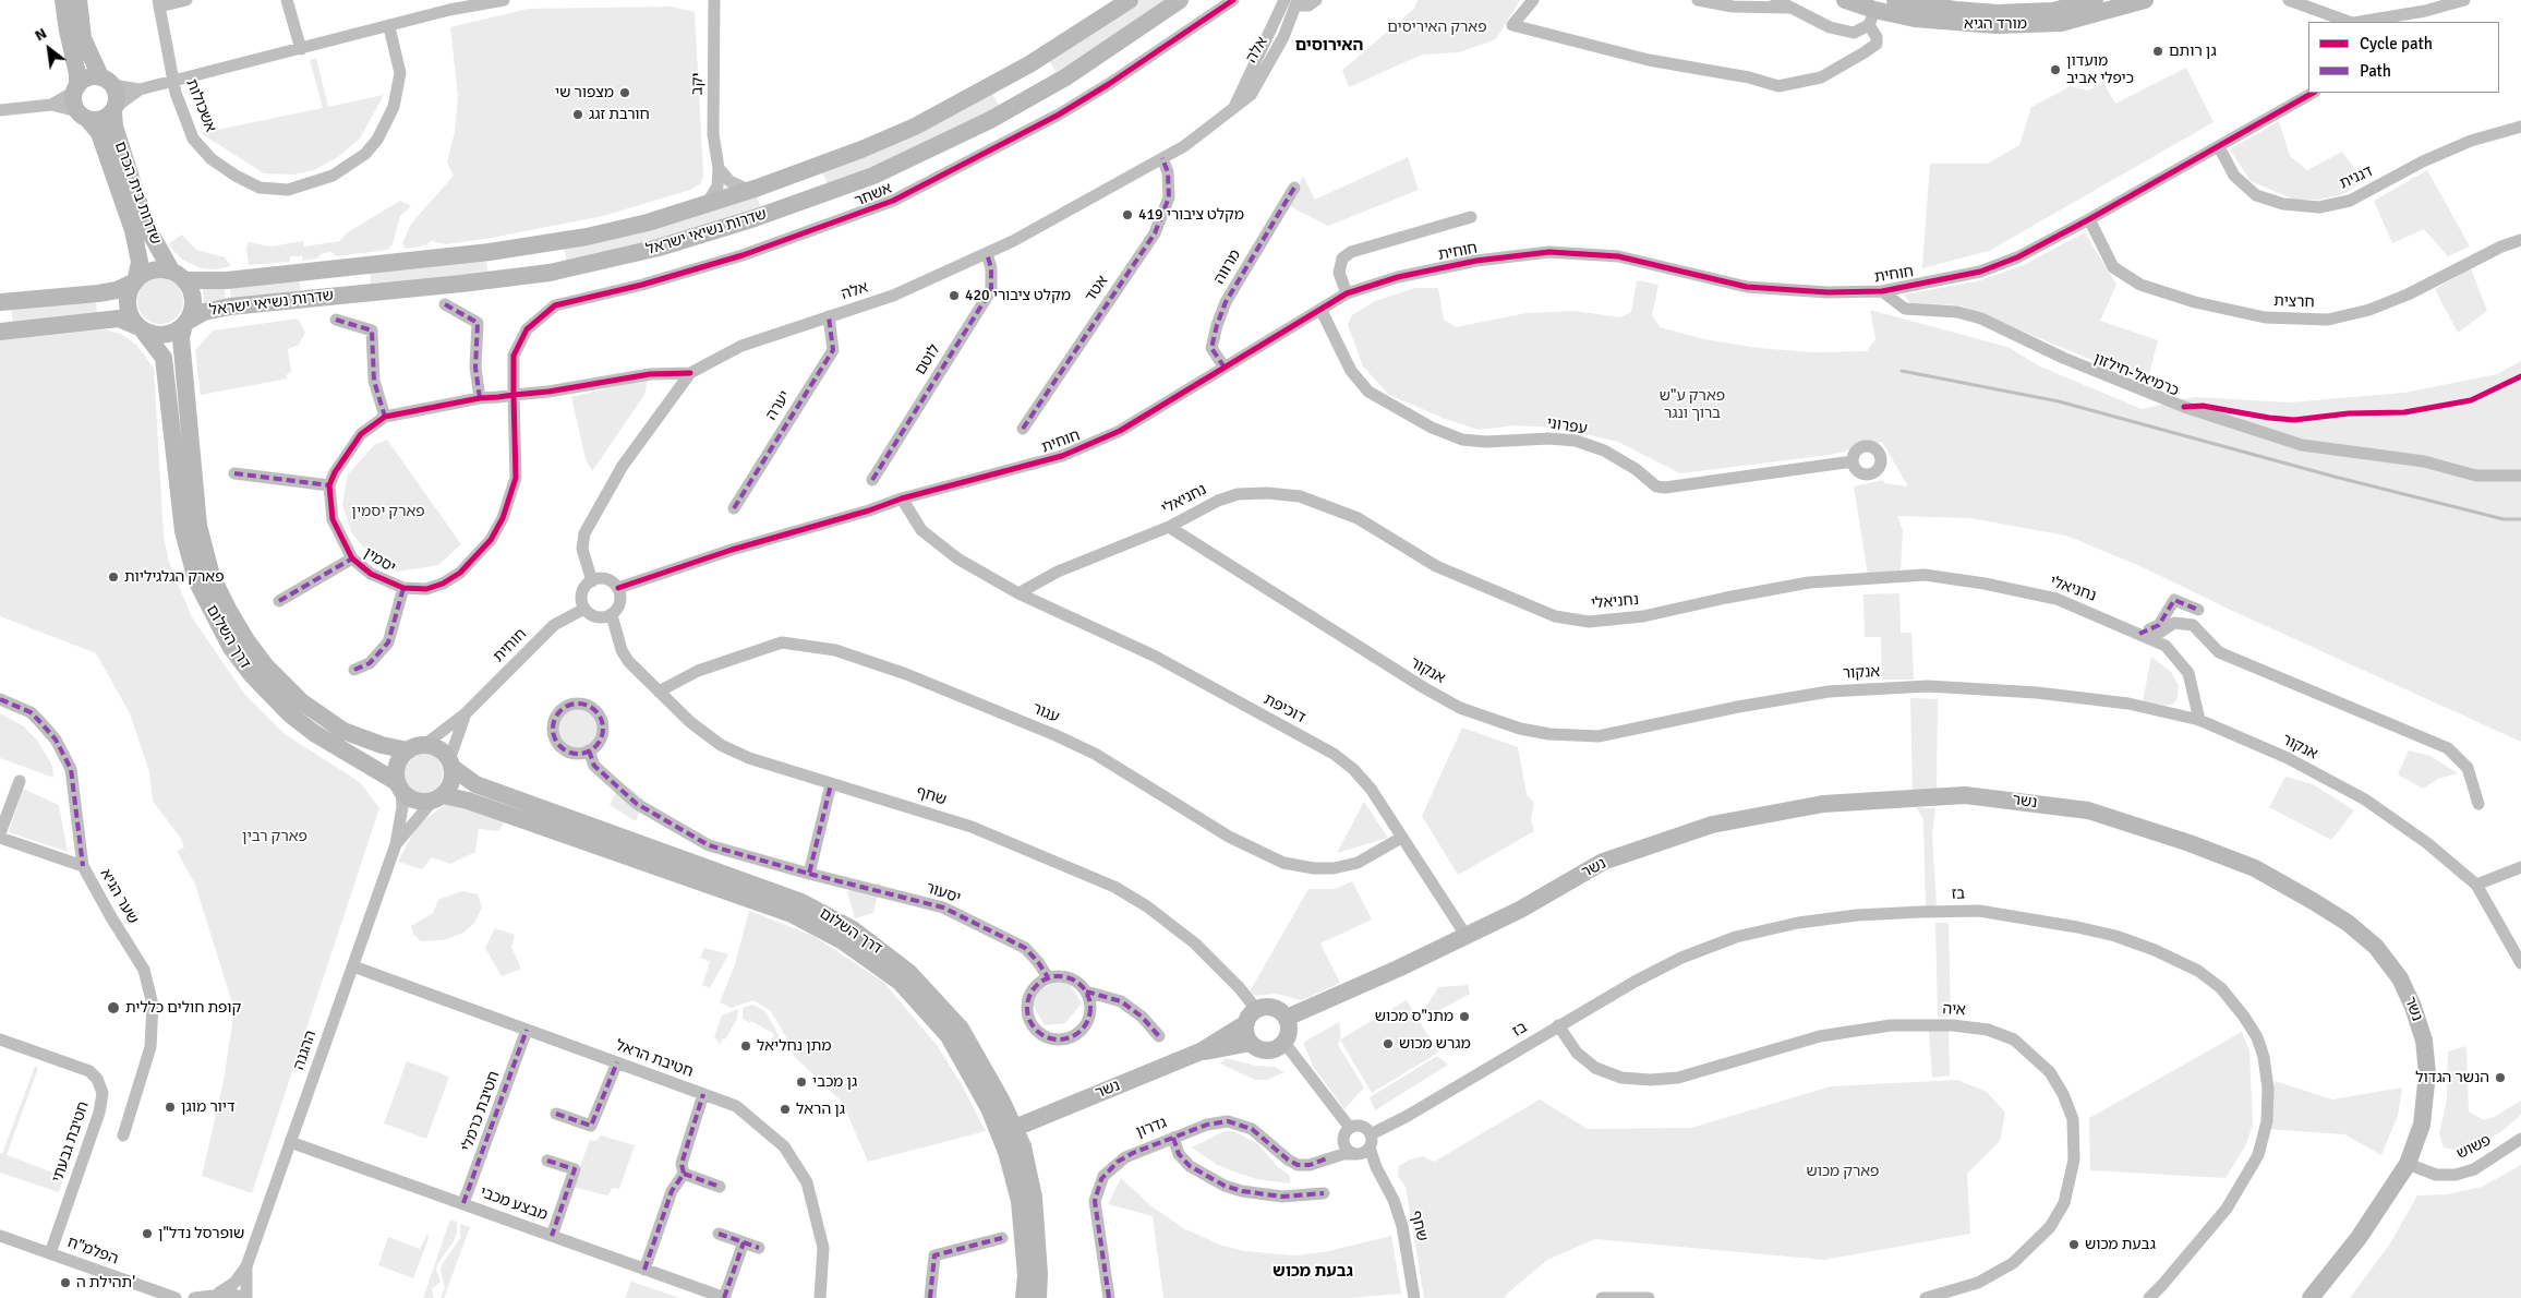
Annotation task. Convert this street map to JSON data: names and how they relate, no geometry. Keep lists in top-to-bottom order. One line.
{"streets":{"street":["מורד הגיא","אלה","יקב","אשכולות","דגנית","שדרות בית הכרם","אשחר","שדרות נשיאי ישראל","חוחית","מרווה","אטד","חרצית","לוטם","כרמיאל-חילזון","יערה","עפרוני","נחניאלי","יסמין","דרך השלום","אנקור","דוכיפת","עגור","שחף","נשר","יסעור","בז","שער הגיא","איה","ההגנה","חטיבת הראל","חטיבת כרמלי","גדרון","חטיבת גבעתי","פשוש","מבצע מכבי","הפלמ\"ח"]},"crossings":[["אלה","חוחית"],["אלה","אטד"],["אלה","לוטם"],["אלה","יערה"],["אלה","שחף"],["יקב","שדרות נשיאי ישראל"],["אשכולות","שדרות בית הכרם"],["דגנית","חוחית"],["שדרות בית הכרם","שדרות נשיאי ישראל"],["שדרות בית הכרם","דרך השלום"],["אשחר","יסמין"],["שדרות נשיאי ישראל","דרך השלום"],["חוחית","מרווה"],["חוחית","חרצית"],["חוחית","כרמיאל-חילזון"],["חוחית","עפרוני"],["חוחית","דרך השלום"],["חוחית","דוכיפת"],["חוחית","שחף"],["חוחית","ההגנה"],["נחניאלי","אנקור"],["נחניאלי","דוכיפת"],["דרך השלום","נשר"],["דרך השלום","ההגנה"],["דוכיפת","עגור"],["דוכיפת","נשר"],["עגור","שחף"],["שחף","נשר"],["שחף","בז"],["שחף","גדרון"],["נשר","פשוש"],["בז","איה"],["בז","גדרון"],["ההגנה","חטיבת הראל"],["ההגנה","מבצע מכבי"],["חטיבת הראל","חטיבת כרמלי"],["חטיבת כרמלי","מבצע מכבי"],["חטיבת גבעתי","הפלמ\"ח"]],"districts":["האירוסים","גבעת מכוש"],"parks":["פארק האיריסים","פארק ע\"ש ברוך ונגר","פארק יסמין","פארק רבין","פארק מכוש"],"places":["גן רותם","מועדון כיפלי אביב","מצפור שי","חורבת זגג","מקלט ציבורי 419","מקלט ציבורי 420","פארק הגלגיליות","קופת חולים כללית","מתנ\"ס מכוש","מגרש מכוש","מתן נחליאל","הנשר הגדול","גן מכבי","דיור מוגן","גן הראל","שופרסל נדל\"ן","גבעת מכוש","תהילת ה'"],"legend":["Cycle path","Path"],"north":"top left"}
